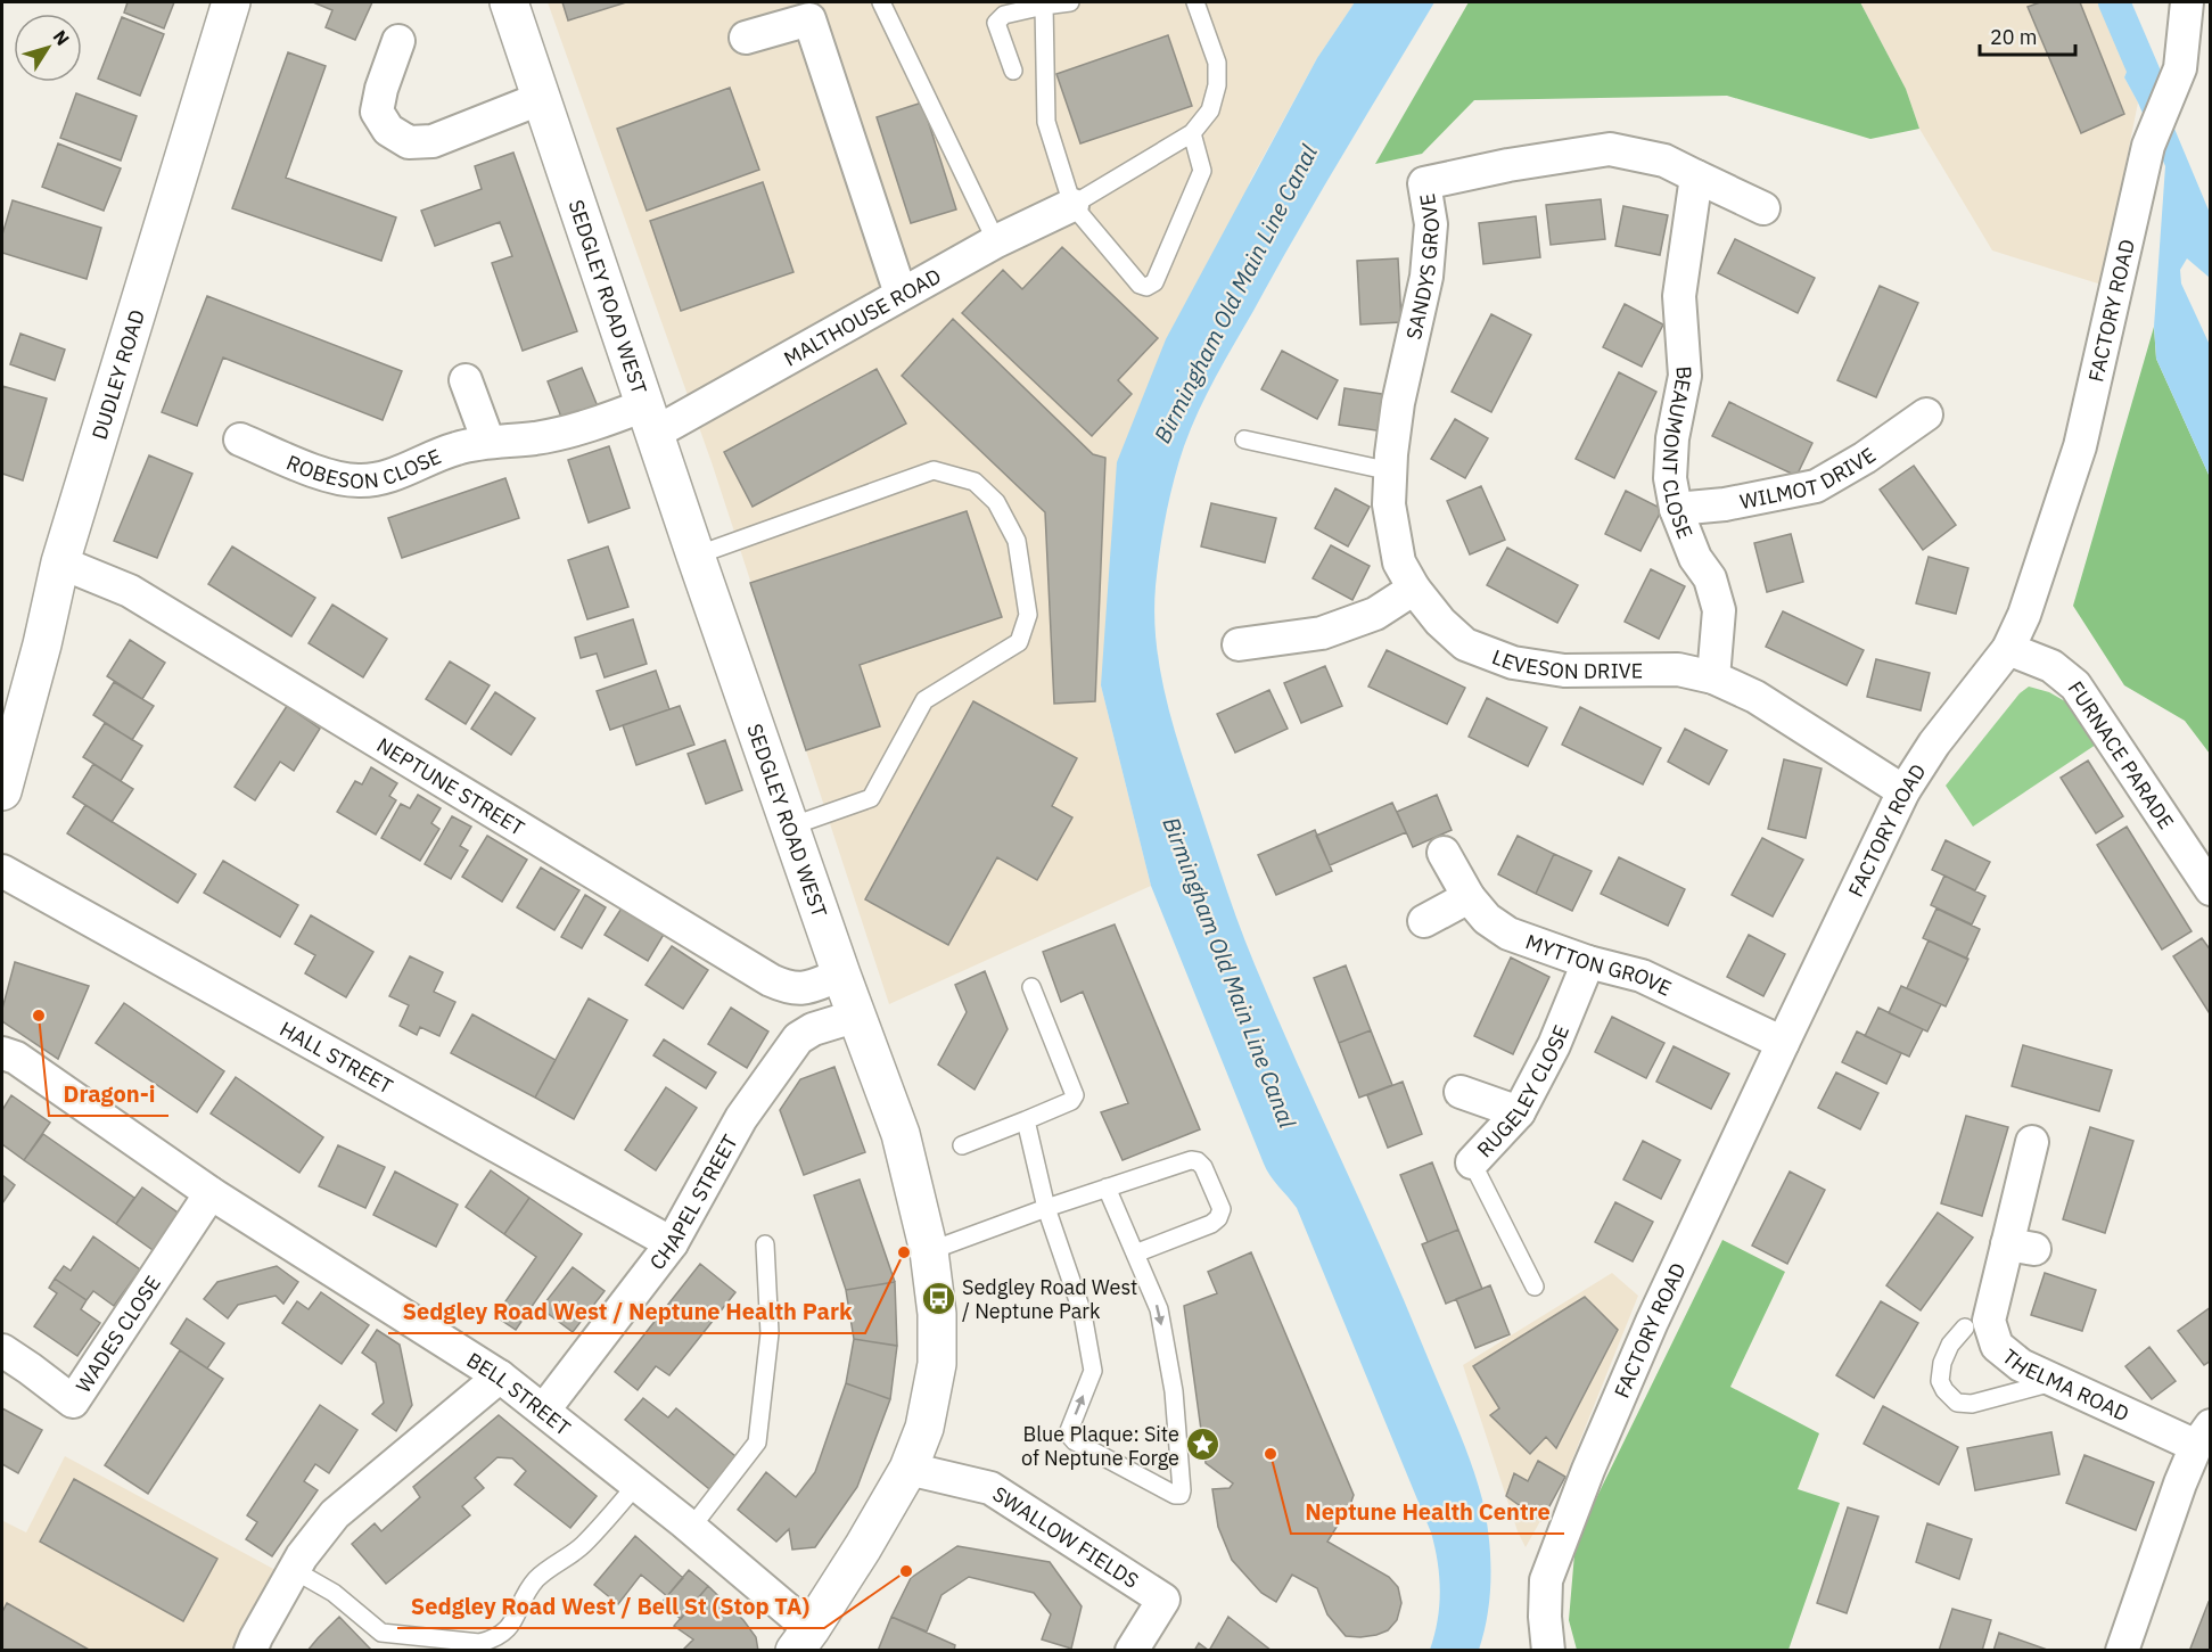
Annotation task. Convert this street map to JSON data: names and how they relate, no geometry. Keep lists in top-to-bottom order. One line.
{"streets":{"main road":["SEDGLEY ROAD WEST","DUDLEY ROAD"],"street":["SANDYS GROVE","FACTORY ROAD","MALTHOUSE ROAD","BEAUMONT CLOSE","ROBESON CLOSE","WILMOT DRIVE","LEVESON DRIVE","FURNACE PARADE","NEPTUNE STREET","MYTTON GROVE","HALL STREET","RUGELEY CLOSE","CHAPEL STREET","WADES CLOSE","THELMA ROAD","BELL STREET","SWALLOW FIELDS"]},"crossings":[["SANDYS GROVE","BEAUMONT CLOSE"],["SANDYS GROVE","LEVESON DRIVE"],["SEDGLEY ROAD WEST","MALTHOUSE ROAD"],["SEDGLEY ROAD WEST","ROBESON CLOSE"],["SEDGLEY ROAD WEST","NEPTUNE STREET"],["SEDGLEY ROAD WEST","CHAPEL STREET"],["SEDGLEY ROAD WEST","BELL STREET"],["SEDGLEY ROAD WEST","SWALLOW FIELDS"],["FACTORY ROAD","LEVESON DRIVE"],["FACTORY ROAD","FURNACE PARADE"],["FACTORY ROAD","MYTTON GROVE"],["MALTHOUSE ROAD","ROBESON CLOSE"],["DUDLEY ROAD","NEPTUNE STREET"],["BEAUMONT CLOSE","WILMOT DRIVE"],["BEAUMONT CLOSE","LEVESON DRIVE"],["MYTTON GROVE","RUGELEY CLOSE"],["HALL STREET","CHAPEL STREET"],["CHAPEL STREET","BELL STREET"],["WADES CLOSE","BELL STREET"]],"water":["Birmingham Old Main Line Canal"],"places":{"other":["Dragon-i","Sedgley Road West / Neptune Health Park","Neptune Health Centre","Sedgley Road West / Bell St (Stop TA)"],"bus stop":["Sedgley Road West / Neptune Park"],"place":["Blue Plaque: Site of Neptune Forge"]},"scale_bar":"20 m","north":"top right"}
